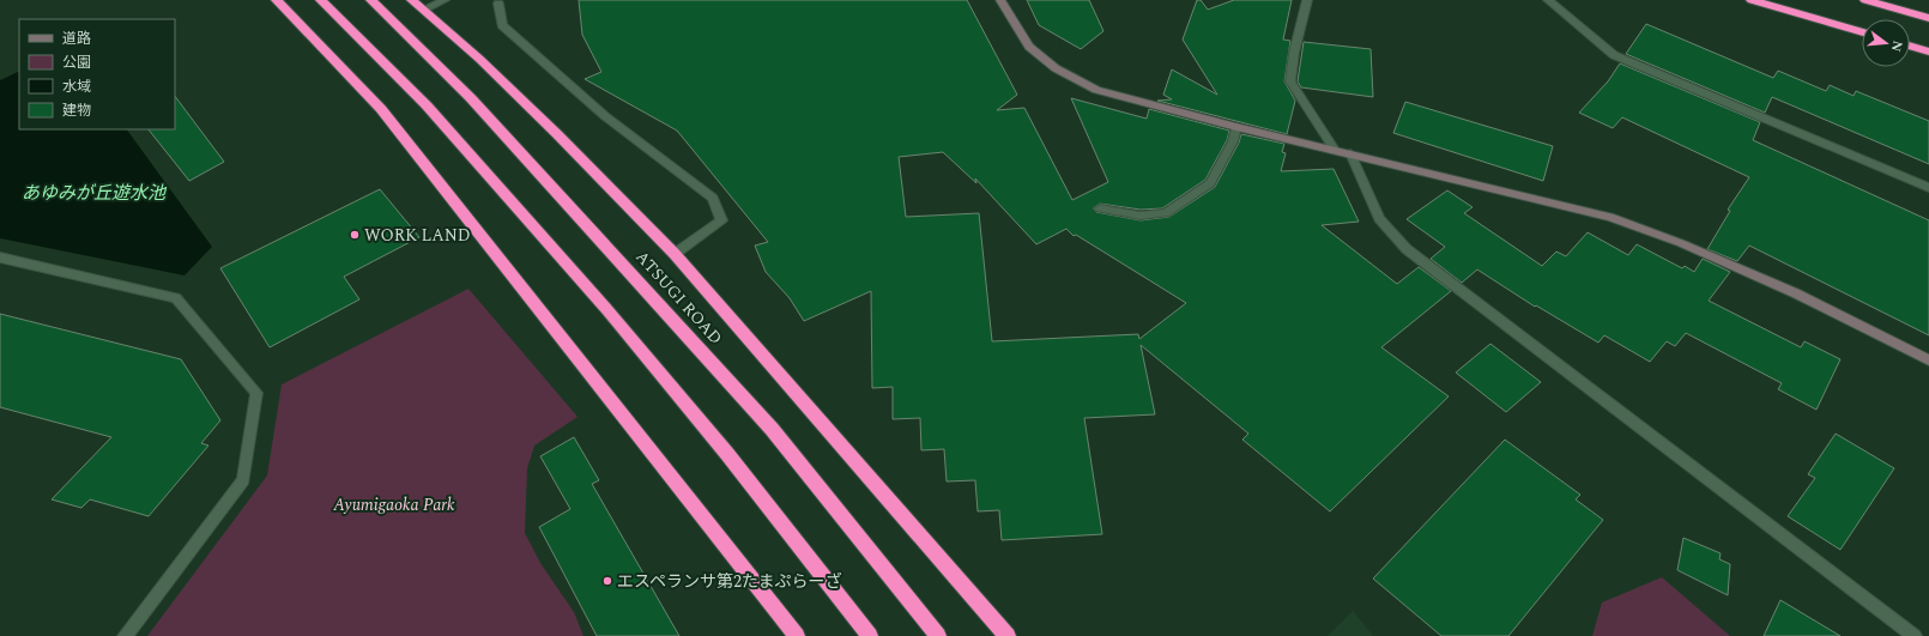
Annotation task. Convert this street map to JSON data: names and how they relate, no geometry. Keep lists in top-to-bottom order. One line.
{"streets":{"highway":["ATSUGI ROAD"]},"water":["あゆみが丘遊水池"],"parks":["Ayumigaoka Park"],"places":["WORK LAND","エスペランサ第2たまぷらーざ"],"legend":["道路","公園","水域","建物"],"north":"right"}
